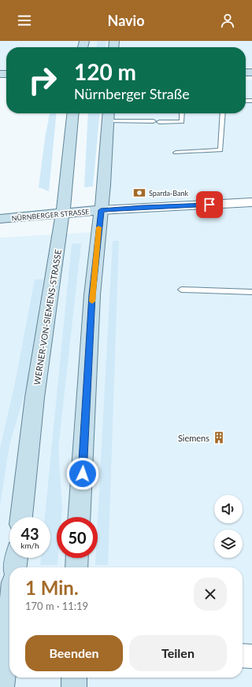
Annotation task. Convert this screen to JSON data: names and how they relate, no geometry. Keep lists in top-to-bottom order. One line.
{"streets":{"main road":["NÜRNBERGER STRASSE","WERNER-VON-SIEMENS-STRASSE"]},"crossings":[["NÜRNBERGER STRASSE","WERNER-VON-SIEMENS-STRASSE"]],"places":{"bank":["Sparda-Bank"],"building":["Siemens"]},"page":{"header":"Navio","turn":["120 m","Nürnberger Straße"],"speed":"43 km/h","limit":"50","heading":["1 Min.","170 m · 11:19"],"buttons":["Beenden","Teilen"]}}
